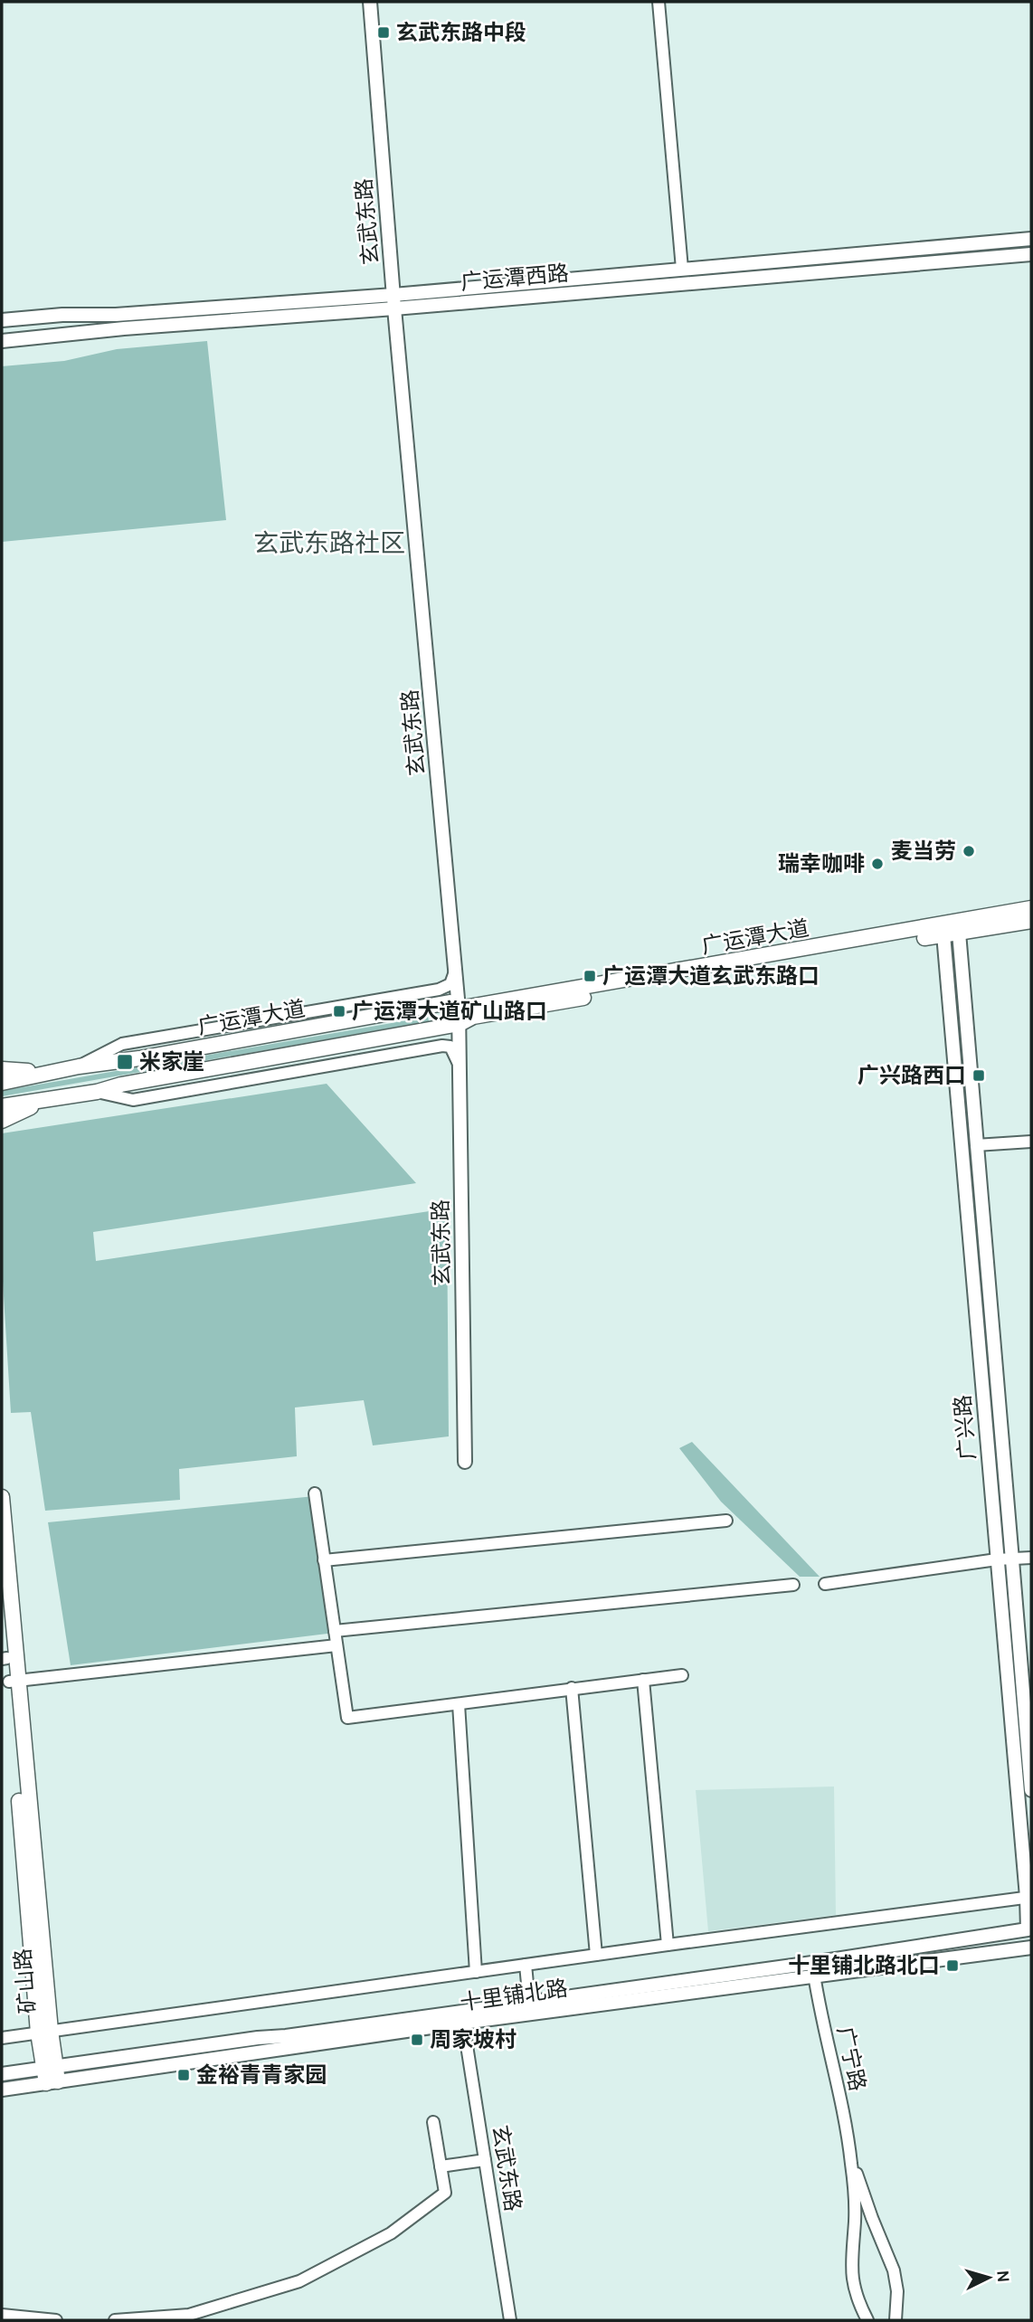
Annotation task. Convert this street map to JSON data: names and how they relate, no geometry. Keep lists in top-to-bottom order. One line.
{"streets":{"main road":["广运潭大道","矿山路"],"street":["玄武东路","广运潭西路","广兴路","十里铺北路","广宁路"]},"crossings":[["玄武东路","广运潭西路"],["玄武东路","广运潭大道"],["玄武东路","十里铺北路"],["广运潭大道","广兴路"],["广兴路","十里铺北路"],["矿山路","十里铺北路"],["十里铺北路","广宁路"]],"districts":["玄武东路社区"],"places":{"transit":["玄武东路中段","广运潭大道玄武东路口","广运潭大道矿山路口","米家崖","广兴路西口","十里铺北路北口","周家坡村","金裕青青家园"],"other":["麦当劳","瑞幸咖啡"]},"north":"right"}
